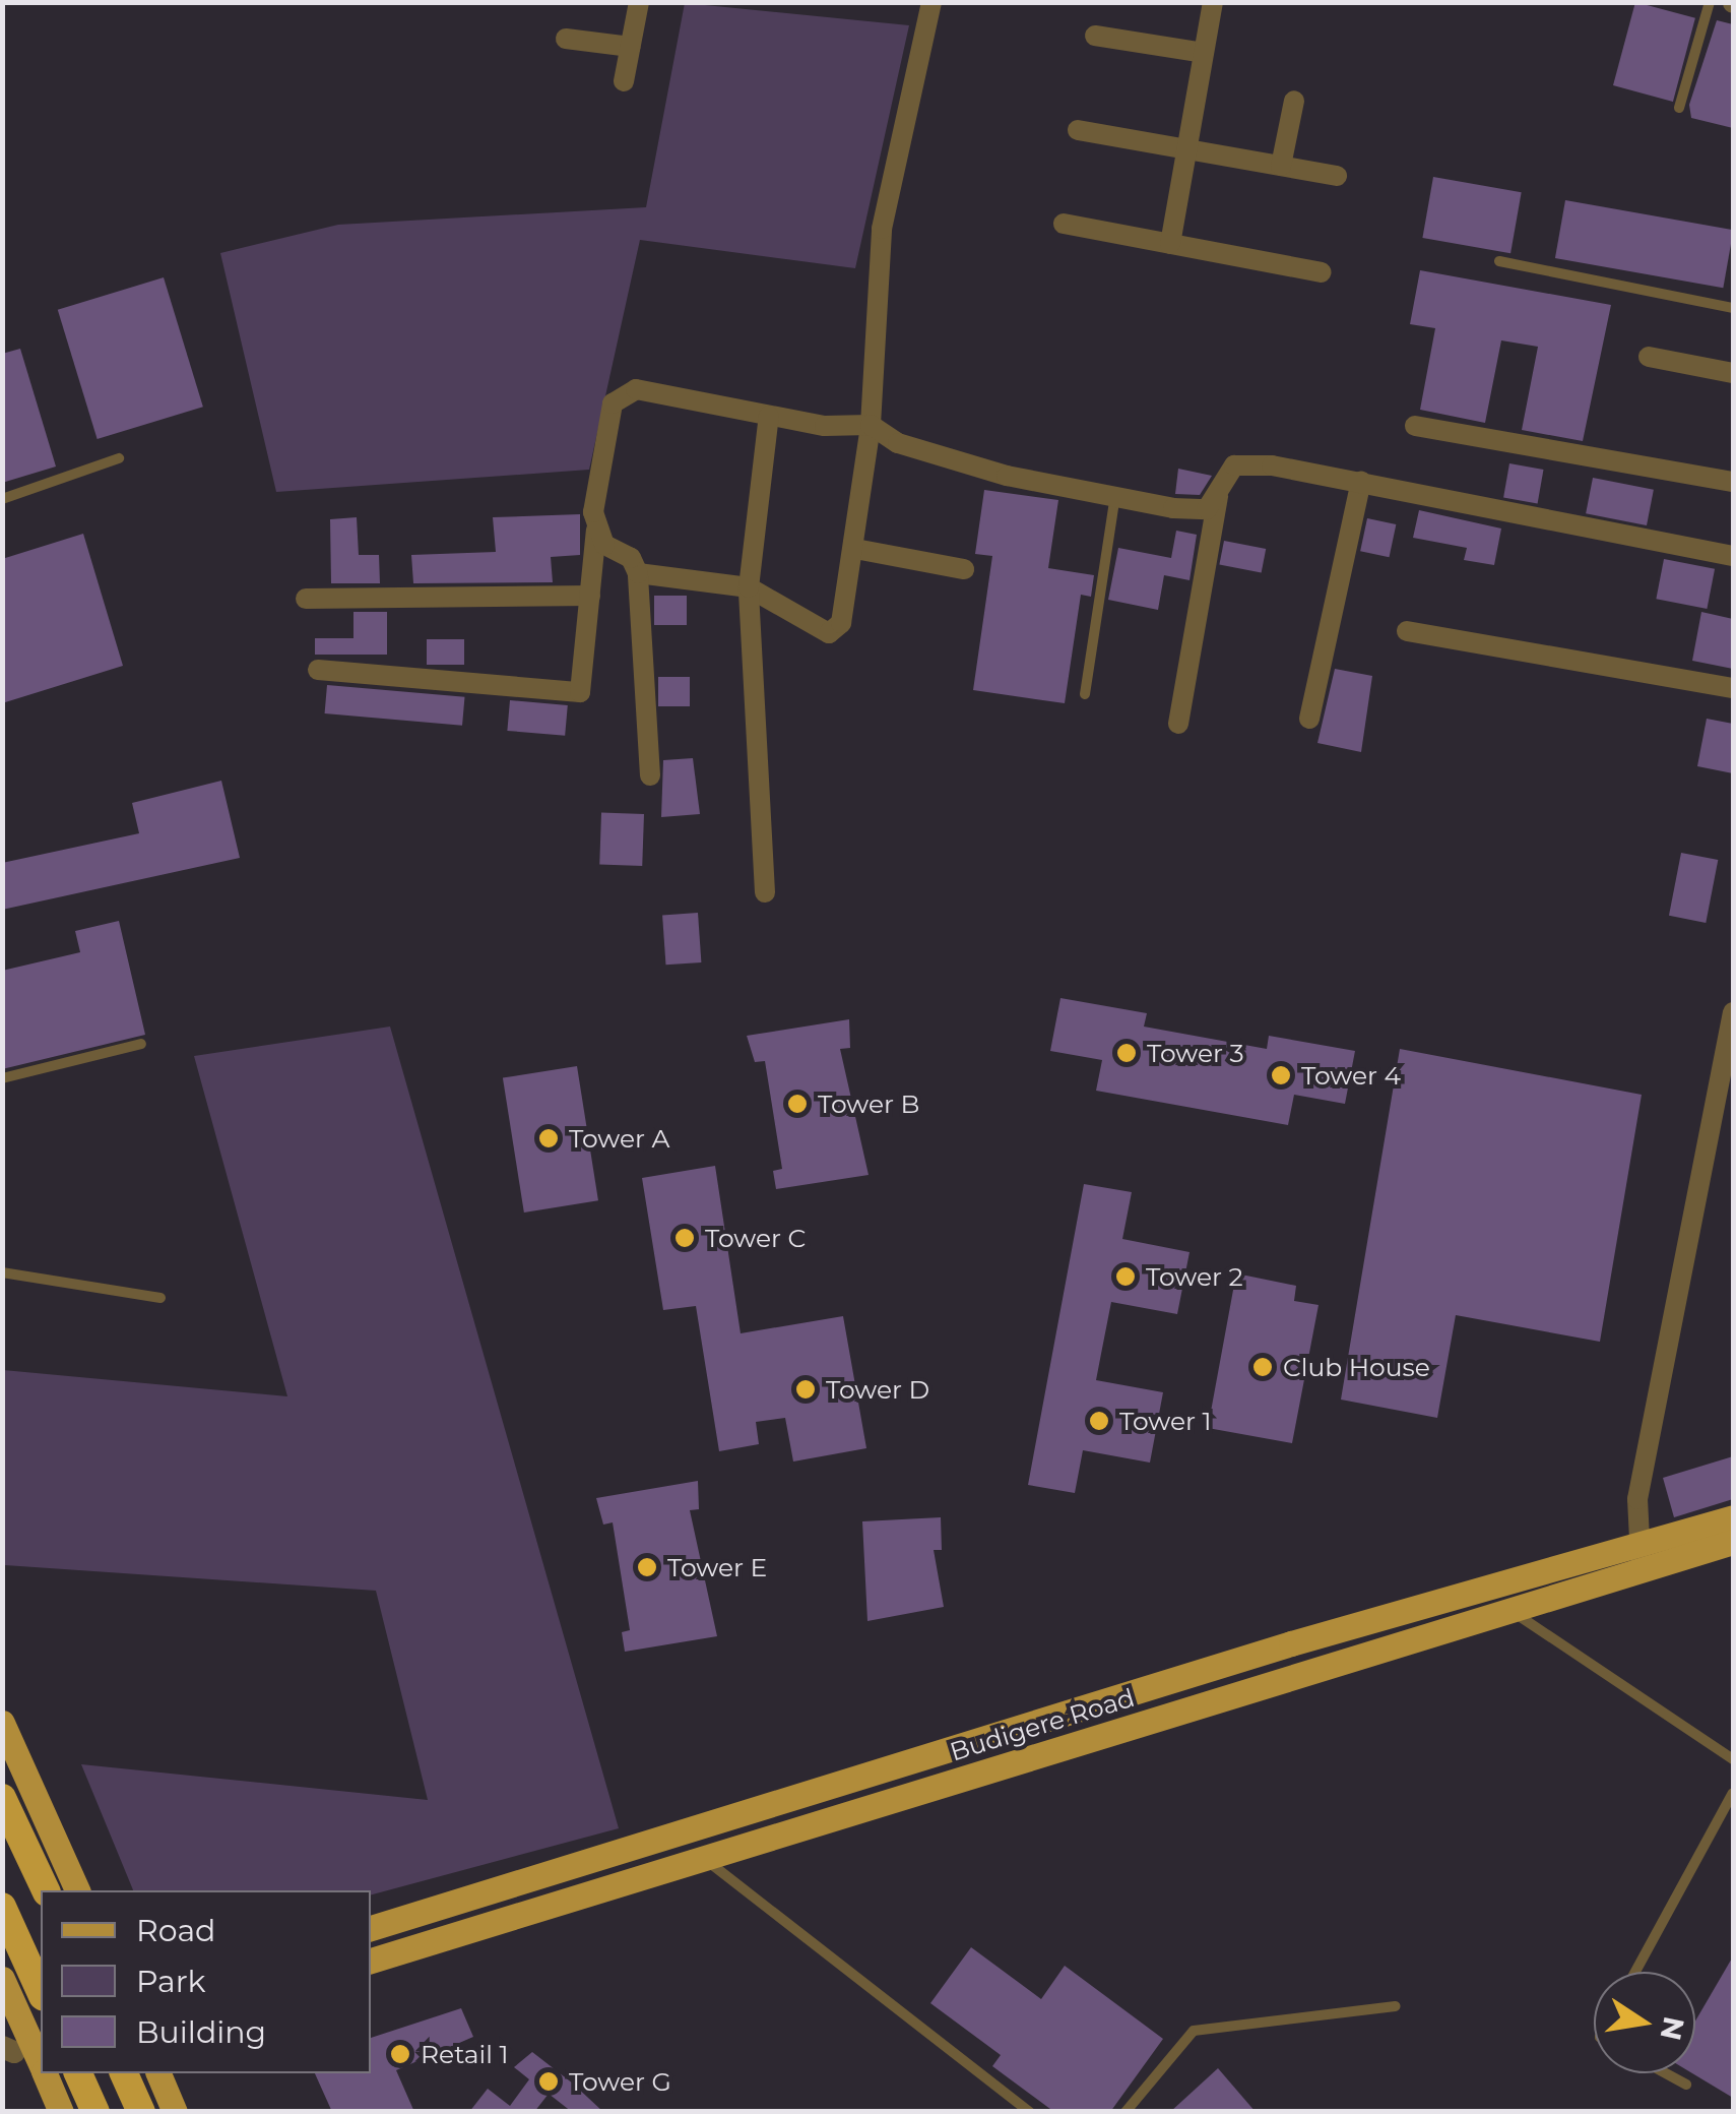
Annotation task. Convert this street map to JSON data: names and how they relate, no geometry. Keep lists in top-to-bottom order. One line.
{"streets":{"main road":["Budigere Road"]},"places":["Tower 3","Tower 4","Tower B","Tower A","Tower C","Tower 2","Club House","Tower D","Tower 1","Tower E","Retail 1","Tower G"],"legend":["Road","Park","Building"],"north":"right"}
